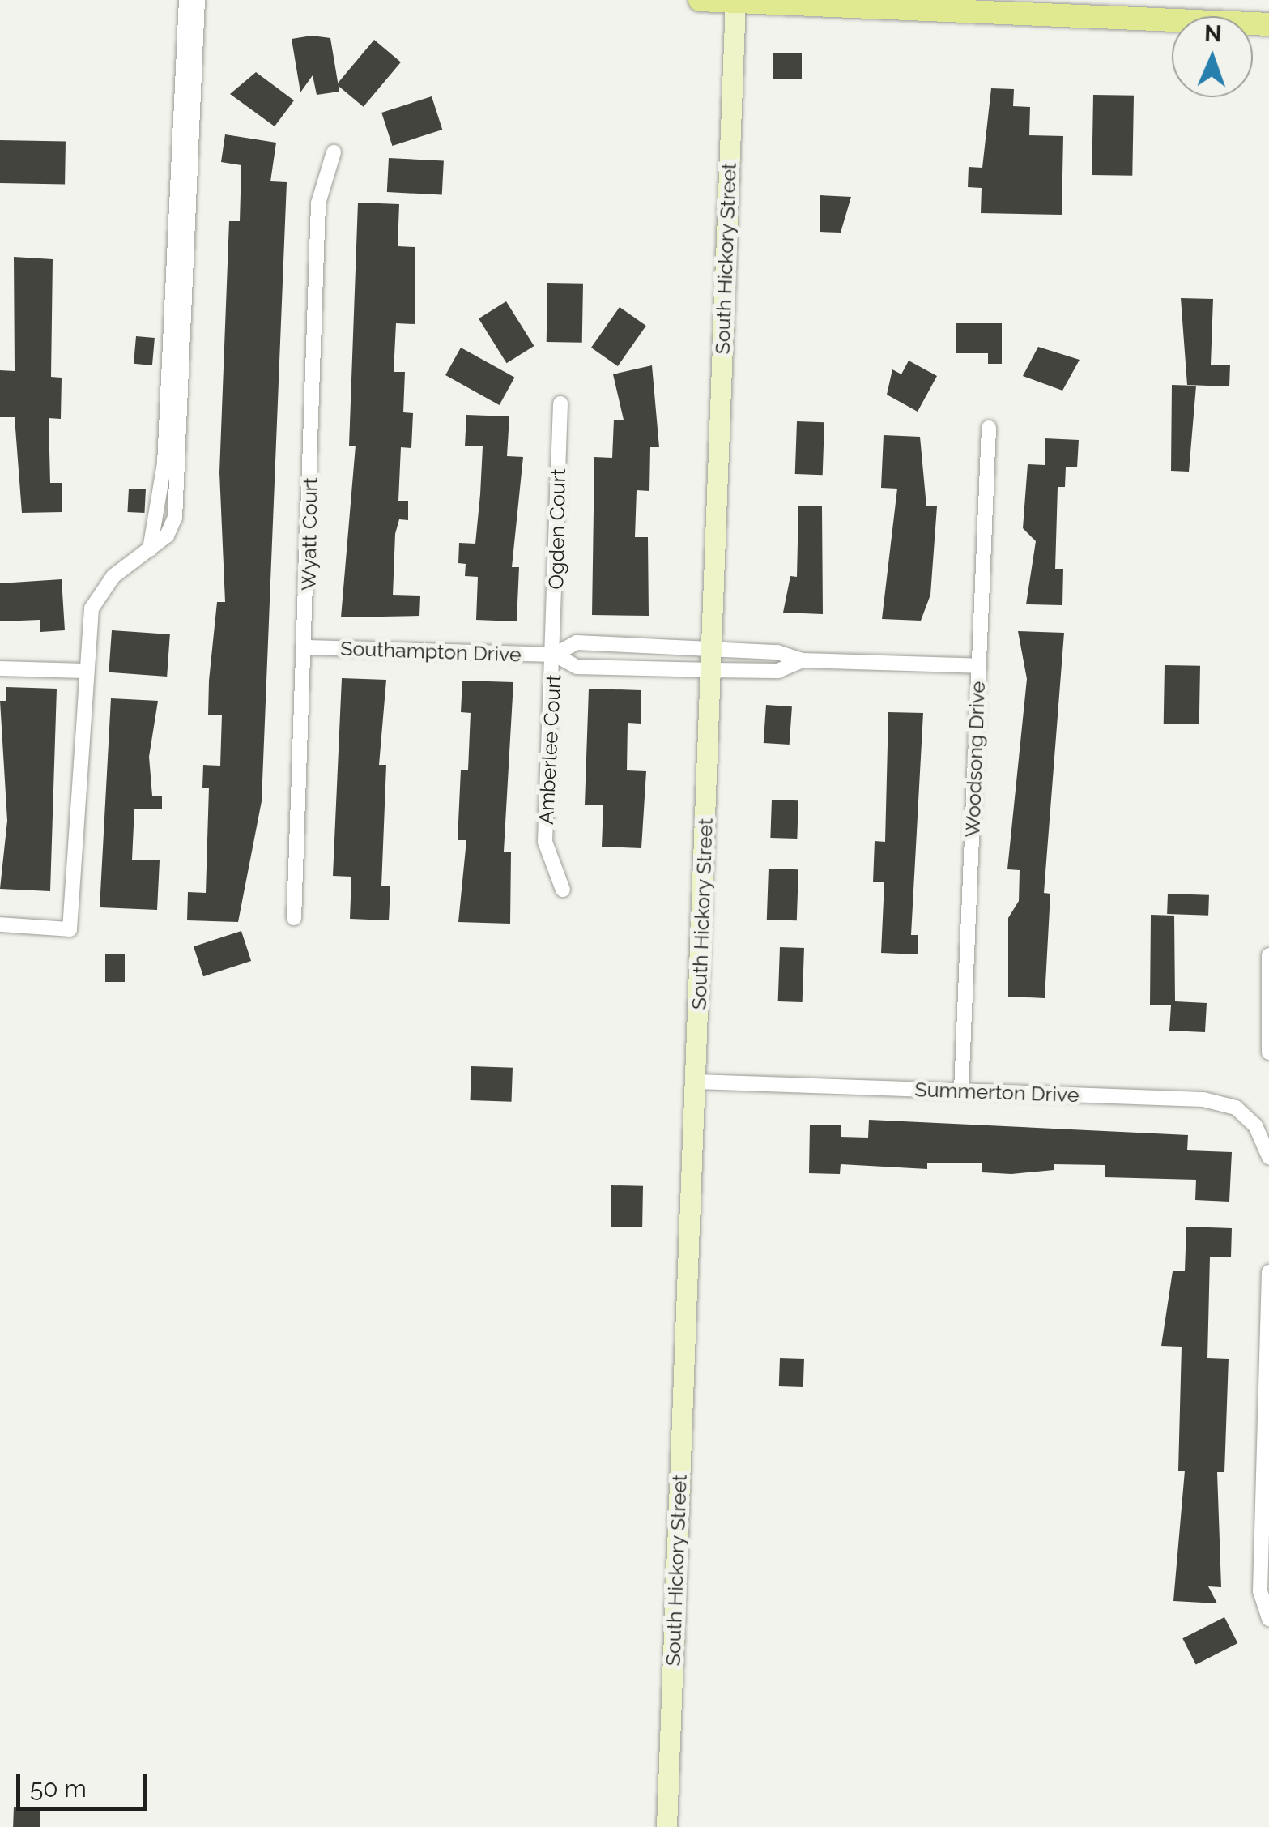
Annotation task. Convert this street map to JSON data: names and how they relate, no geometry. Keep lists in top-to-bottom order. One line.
{"streets":{"street":["South Hickory Street","Ogden Court","Wyatt Court","Southampton Drive","Amberlee Court","Woodsong Drive","Summerton Drive"]},"crossings":[["South Hickory Street","Southampton Drive"],["South Hickory Street","Summerton Drive"],["Ogden Court","Southampton Drive"],["Ogden Court","Amberlee Court"],["Wyatt Court","Southampton Drive"],["Southampton Drive","Amberlee Court"],["Woodsong Drive","Summerton Drive"]],"scale_bar":"50 m","north":"top"}
